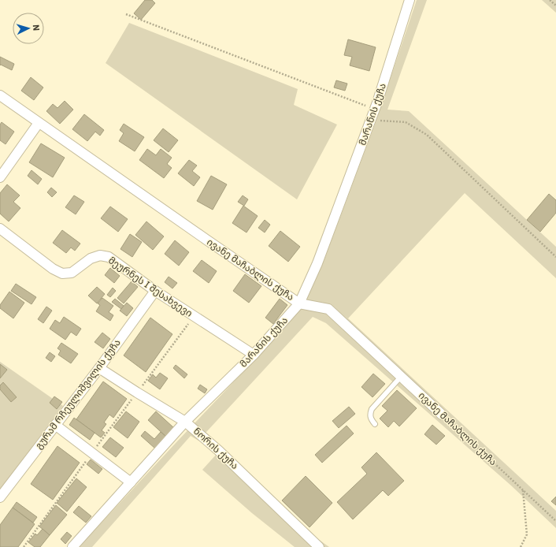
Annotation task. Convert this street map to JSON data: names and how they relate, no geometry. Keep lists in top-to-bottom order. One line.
{"streets":{"street":["მარანის ქუჩა","ივანე მაჩაბლის ქუჩა","მეურნეს I შესახვევი","გურამ რჩეულიშვილის ქუჩა","ნორის ქუჩა"]},"crossings":[["მარანის ქუჩა","ივანე მაჩაბლის ქუჩა"],["მარანის ქუჩა","მეურნეს I შესახვევი"],["მარანის ქუჩა","ნორის ქუჩა"],["მეურნეს I შესახვევი","გურამ რჩეულიშვილის ქუჩა"],["გურამ რჩეულიშვილის ქუჩა","ნორის ქუჩა"]],"north":"right"}
